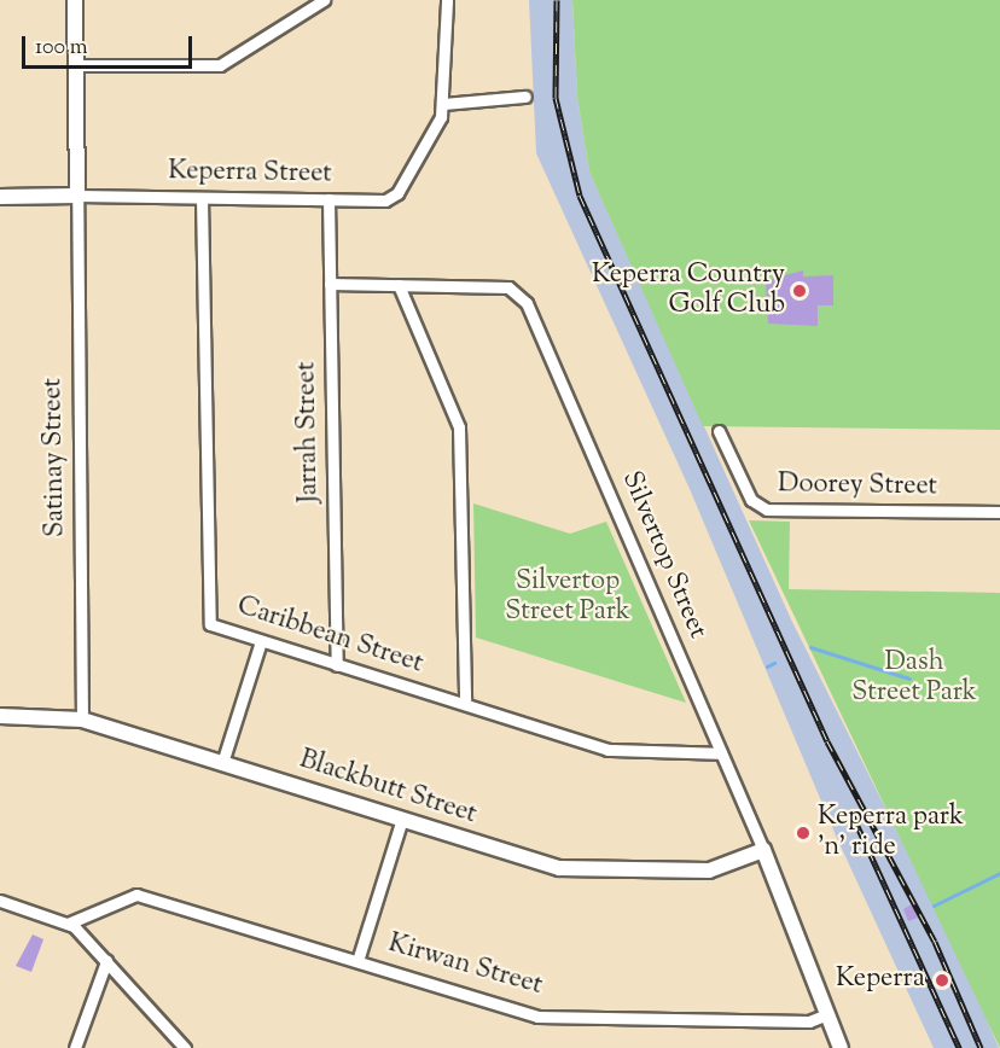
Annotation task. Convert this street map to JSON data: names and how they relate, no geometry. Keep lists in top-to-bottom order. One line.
{"streets":{"street":["Keperra Street","Jarrah Street","Satinay Street","Doorey Street","Silvertop Street","Caribbean Street","Blackbutt Street","Kirwan Street"]},"crossings":[["Keperra Street","Jarrah Street"],["Keperra Street","Satinay Street"],["Keperra Street","Caribbean Street"],["Jarrah Street","Silvertop Street"],["Jarrah Street","Caribbean Street"],["Satinay Street","Blackbutt Street"],["Silvertop Street","Caribbean Street"],["Silvertop Street","Blackbutt Street"],["Silvertop Street","Kirwan Street"]],"parks":["Silvertop Street Park","Dash Street Park"],"places":["Keperra Country Golf Club","Keperra park 'n' ride","Keperra"],"scale_bar":"100 m"}
